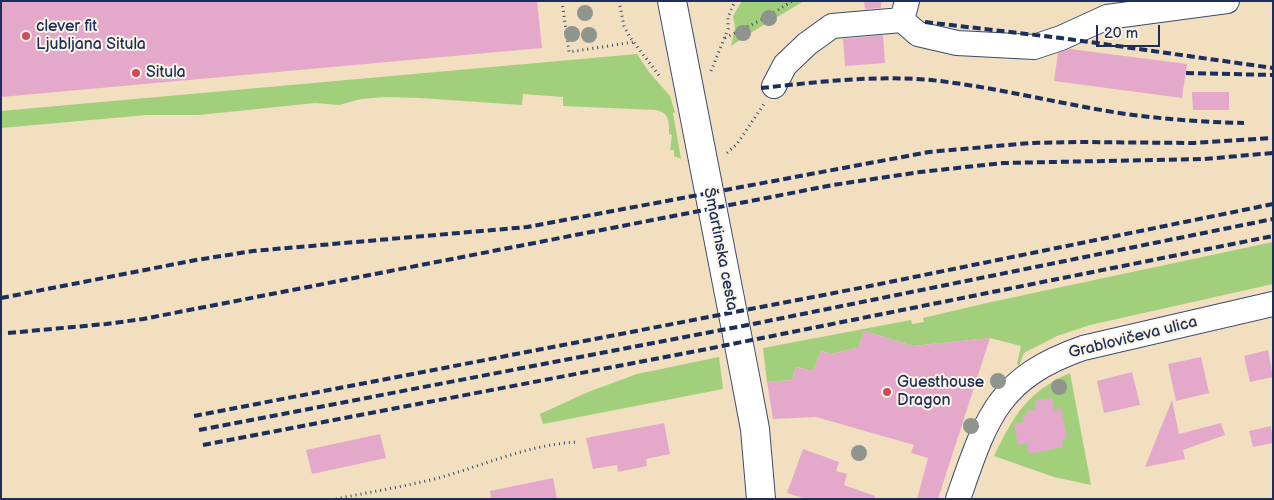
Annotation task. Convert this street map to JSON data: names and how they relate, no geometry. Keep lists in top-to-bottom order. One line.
{"streets":{"main road":["Šmartinska cesta"],"street":["Grablovičeva ulica"]},"places":["clever fit Ljubljana Situla","Situla","Guesthouse Dragon"],"scale_bar":"20 m"}
